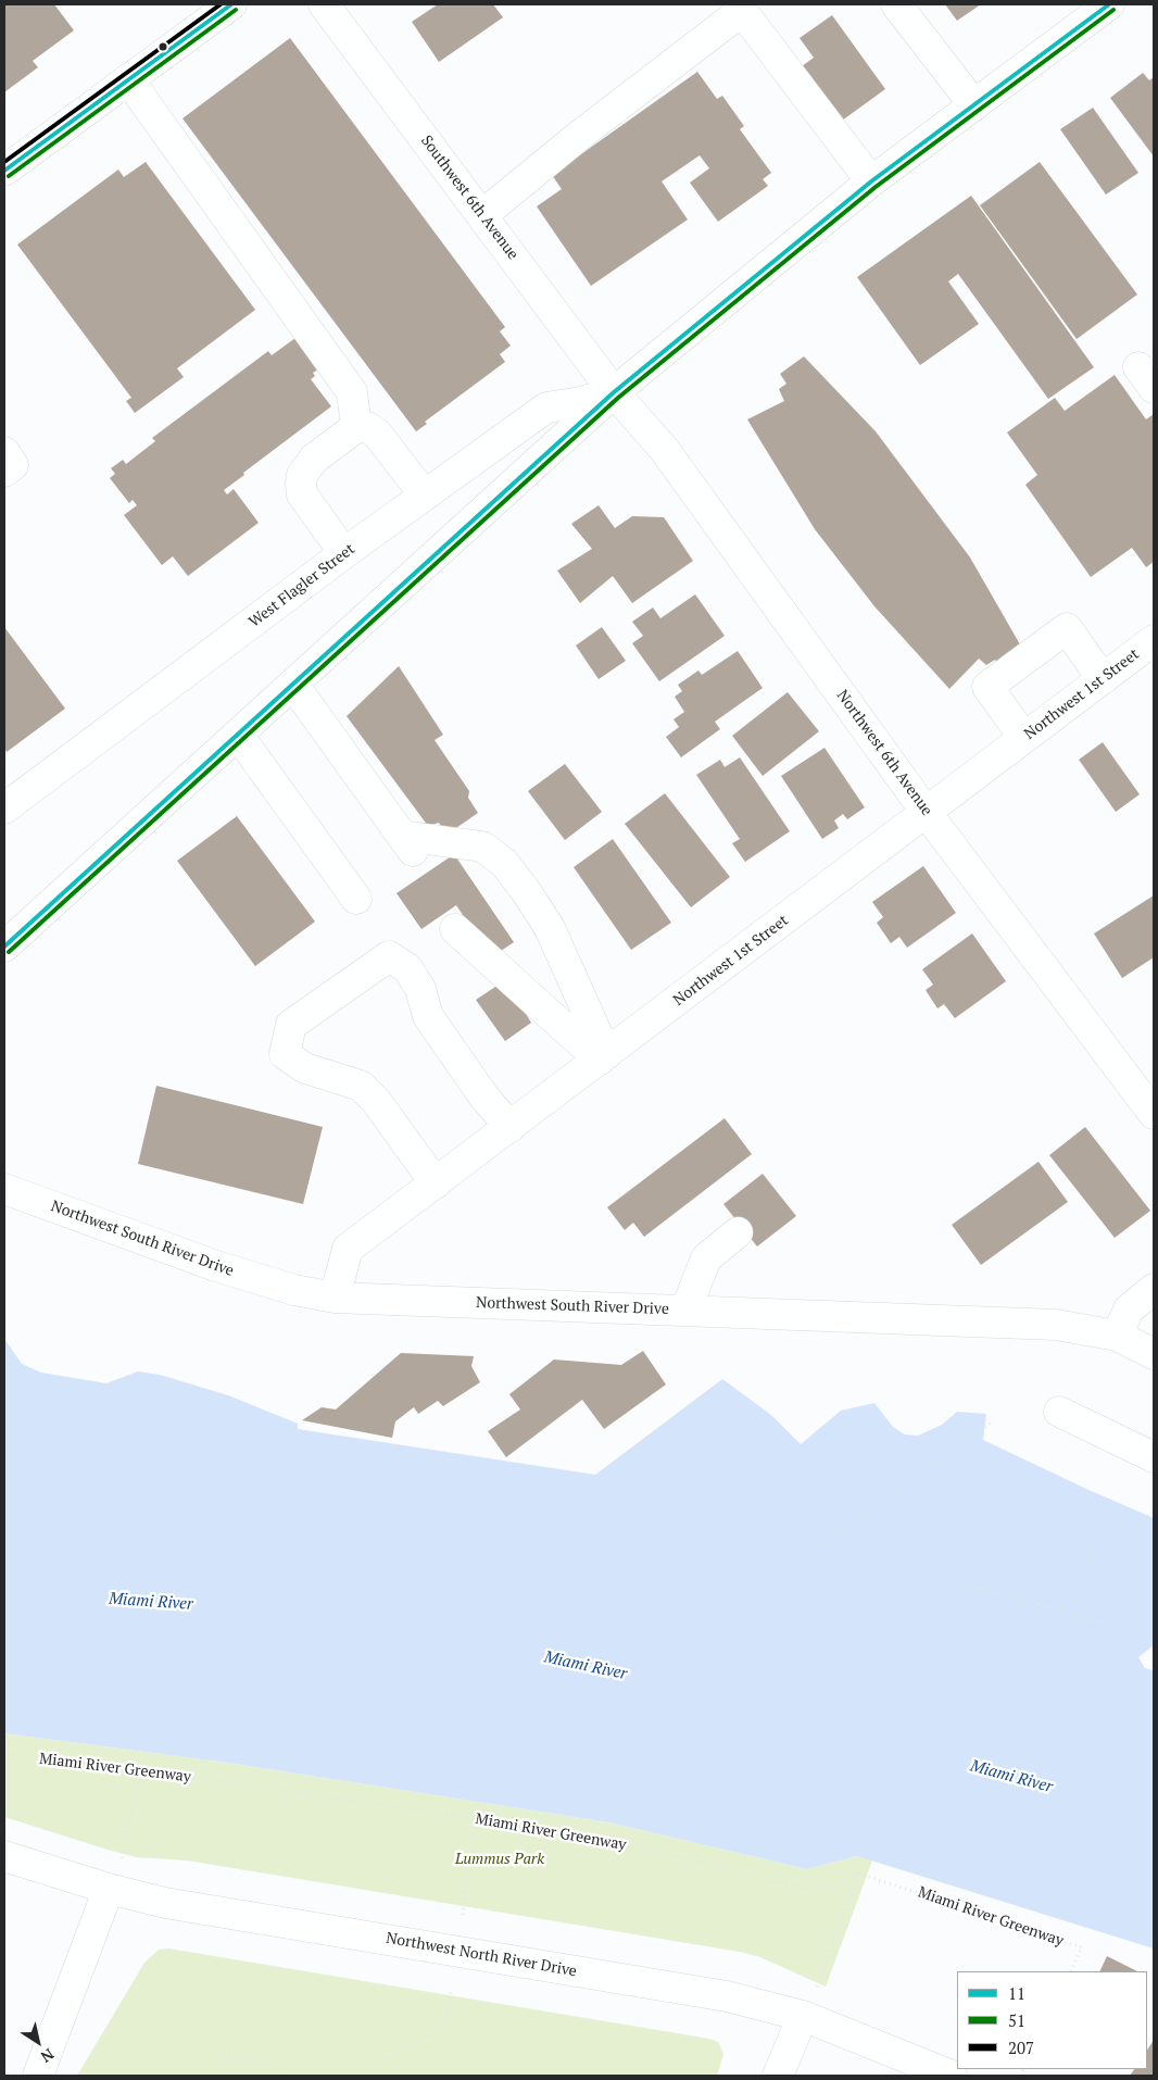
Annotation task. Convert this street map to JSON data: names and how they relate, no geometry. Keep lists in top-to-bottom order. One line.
{"streets":{"street":["Southwest 6th Avenue","West Flagler Street","Northwest 1st Street","Northwest 6th Avenue","Northwest South River Drive","Northwest North River Drive"],"path":["Miami River Greenway"]},"crossings":[["Southwest 6th Avenue","West Flagler Street"],["Southwest 6th Avenue","Northwest 6th Avenue"],["West Flagler Street","Northwest 6th Avenue"],["Northwest 1st Street","Northwest 6th Avenue"],["Northwest 1st Street","Northwest South River Drive"]],"water":["Miami River"],"parks":["Lummus Park"],"lines":["transit line 11","transit line 207","transit line 51"],"legend":["11","51","207"],"north":"bottom right"}
